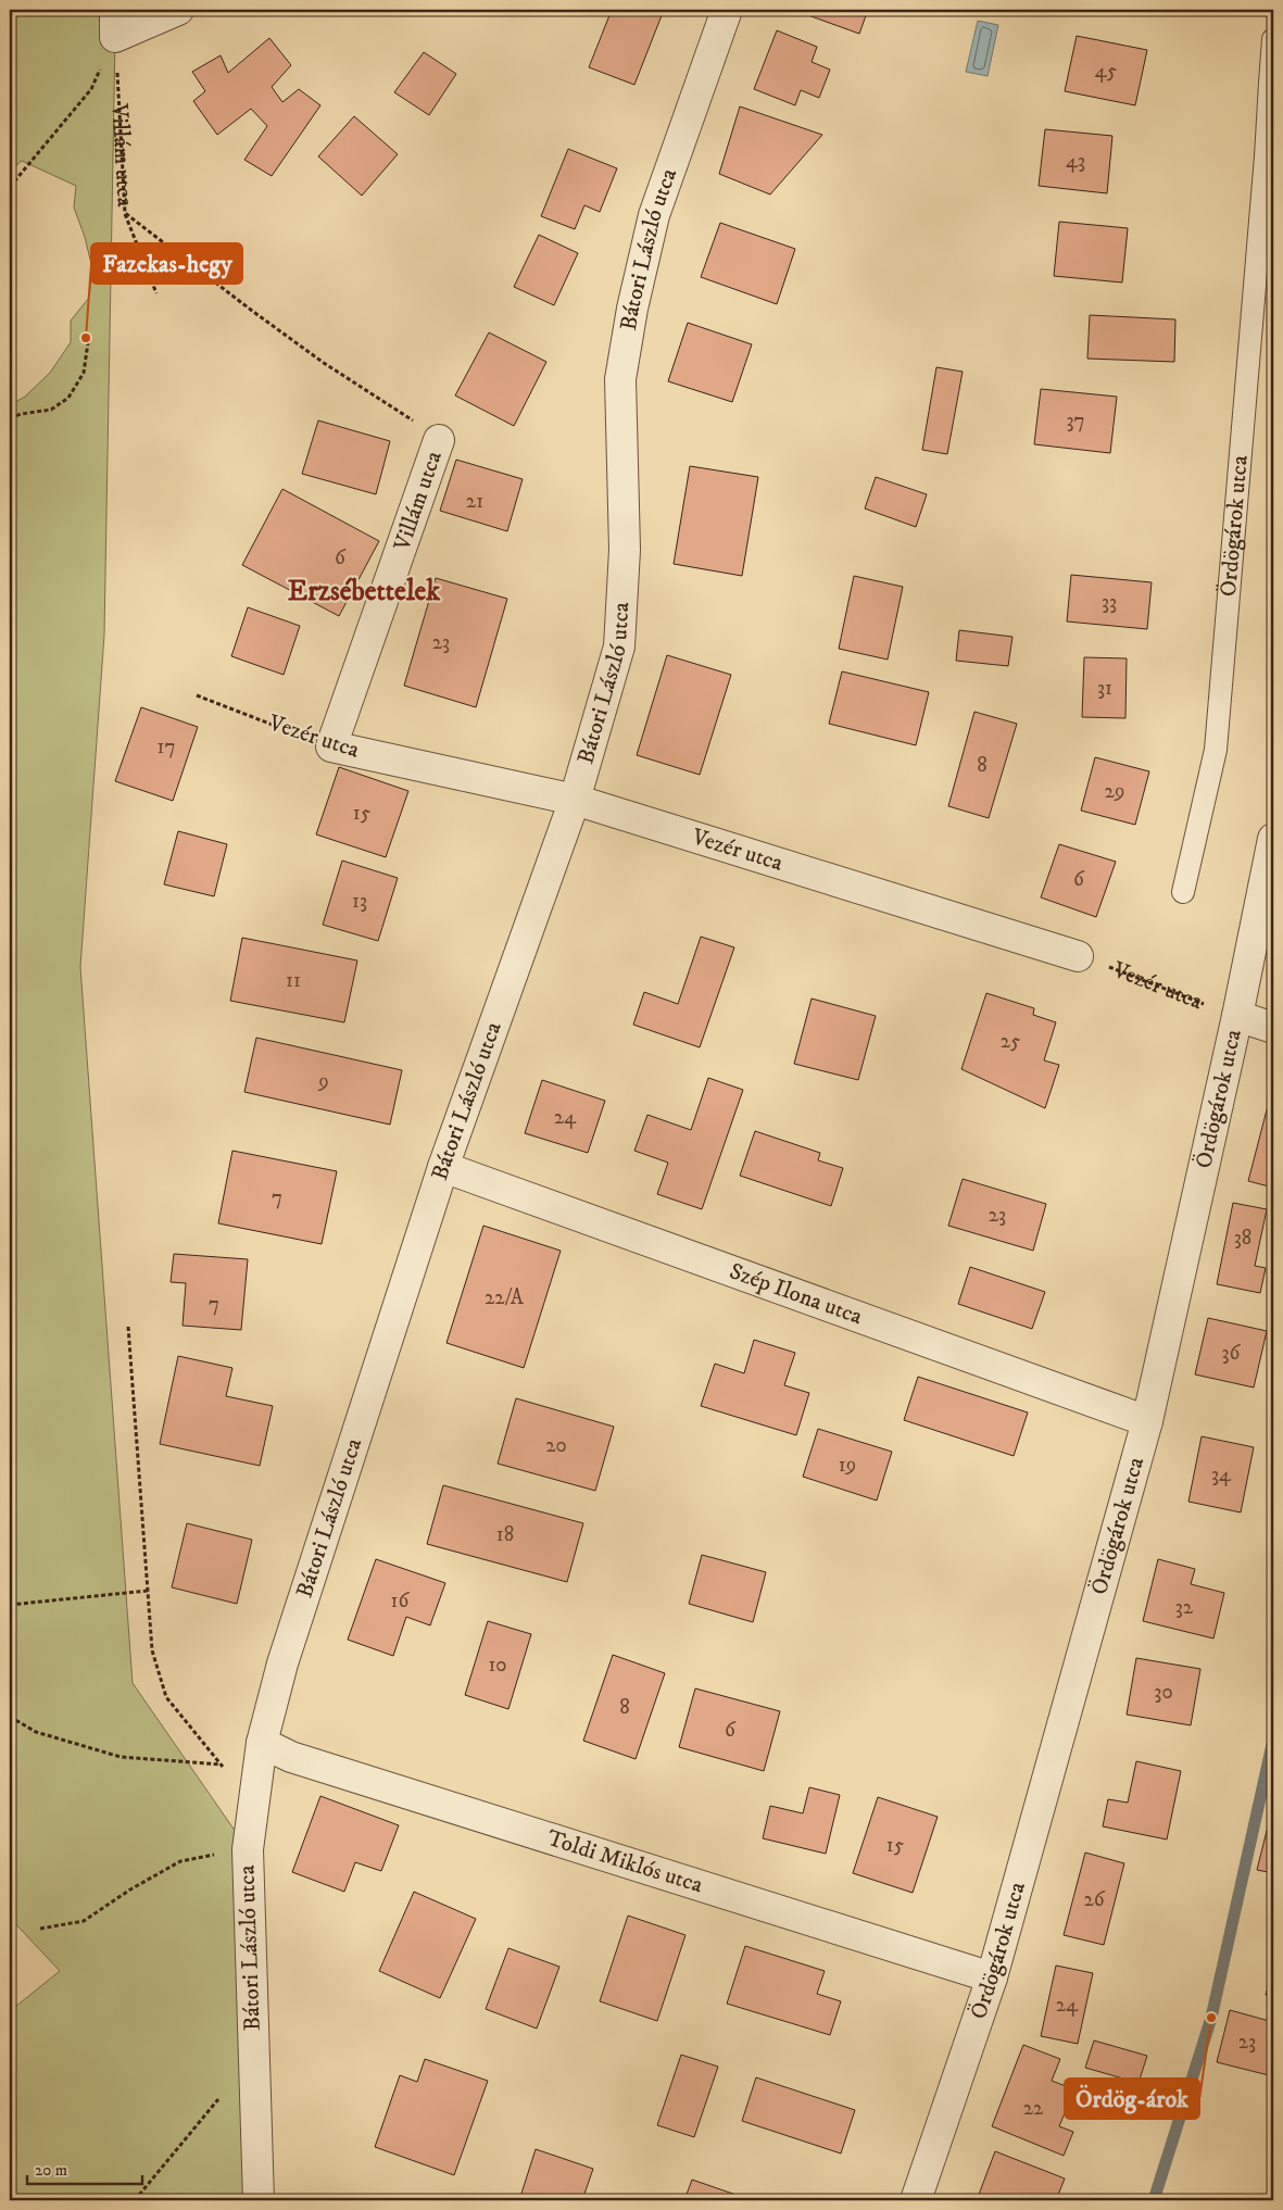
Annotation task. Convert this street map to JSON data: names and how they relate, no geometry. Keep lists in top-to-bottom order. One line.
{"streets":{"street":["Villám utca","Bátori László utca","Ördögárok utca","Vezér utca","Szép Ilona utca","Toldi Miklós utca"]},"crossings":[["Villám utca","Vezér utca"],["Bátori László utca","Vezér utca"],["Bátori László utca","Szép Ilona utca"],["Bátori László utca","Toldi Miklós utca"],["Ördögárok utca","Vezér utca"],["Ördögárok utca","Szép Ilona utca"],["Ördögárok utca","Toldi Miklós utca"]],"districts":["Erzsébettelek"],"places":["Fazekas-hegy","Ördög-árok"],"house_numbers":["45","43","37","21","6","33","23","31","17","8","29","15","6","13","11","25","9","24","7","23","38","22/A","7","36","20","19","34","18","16","32","10","30","8","6","15","26","24","23","22"],"scale_bar":"20 m"}
